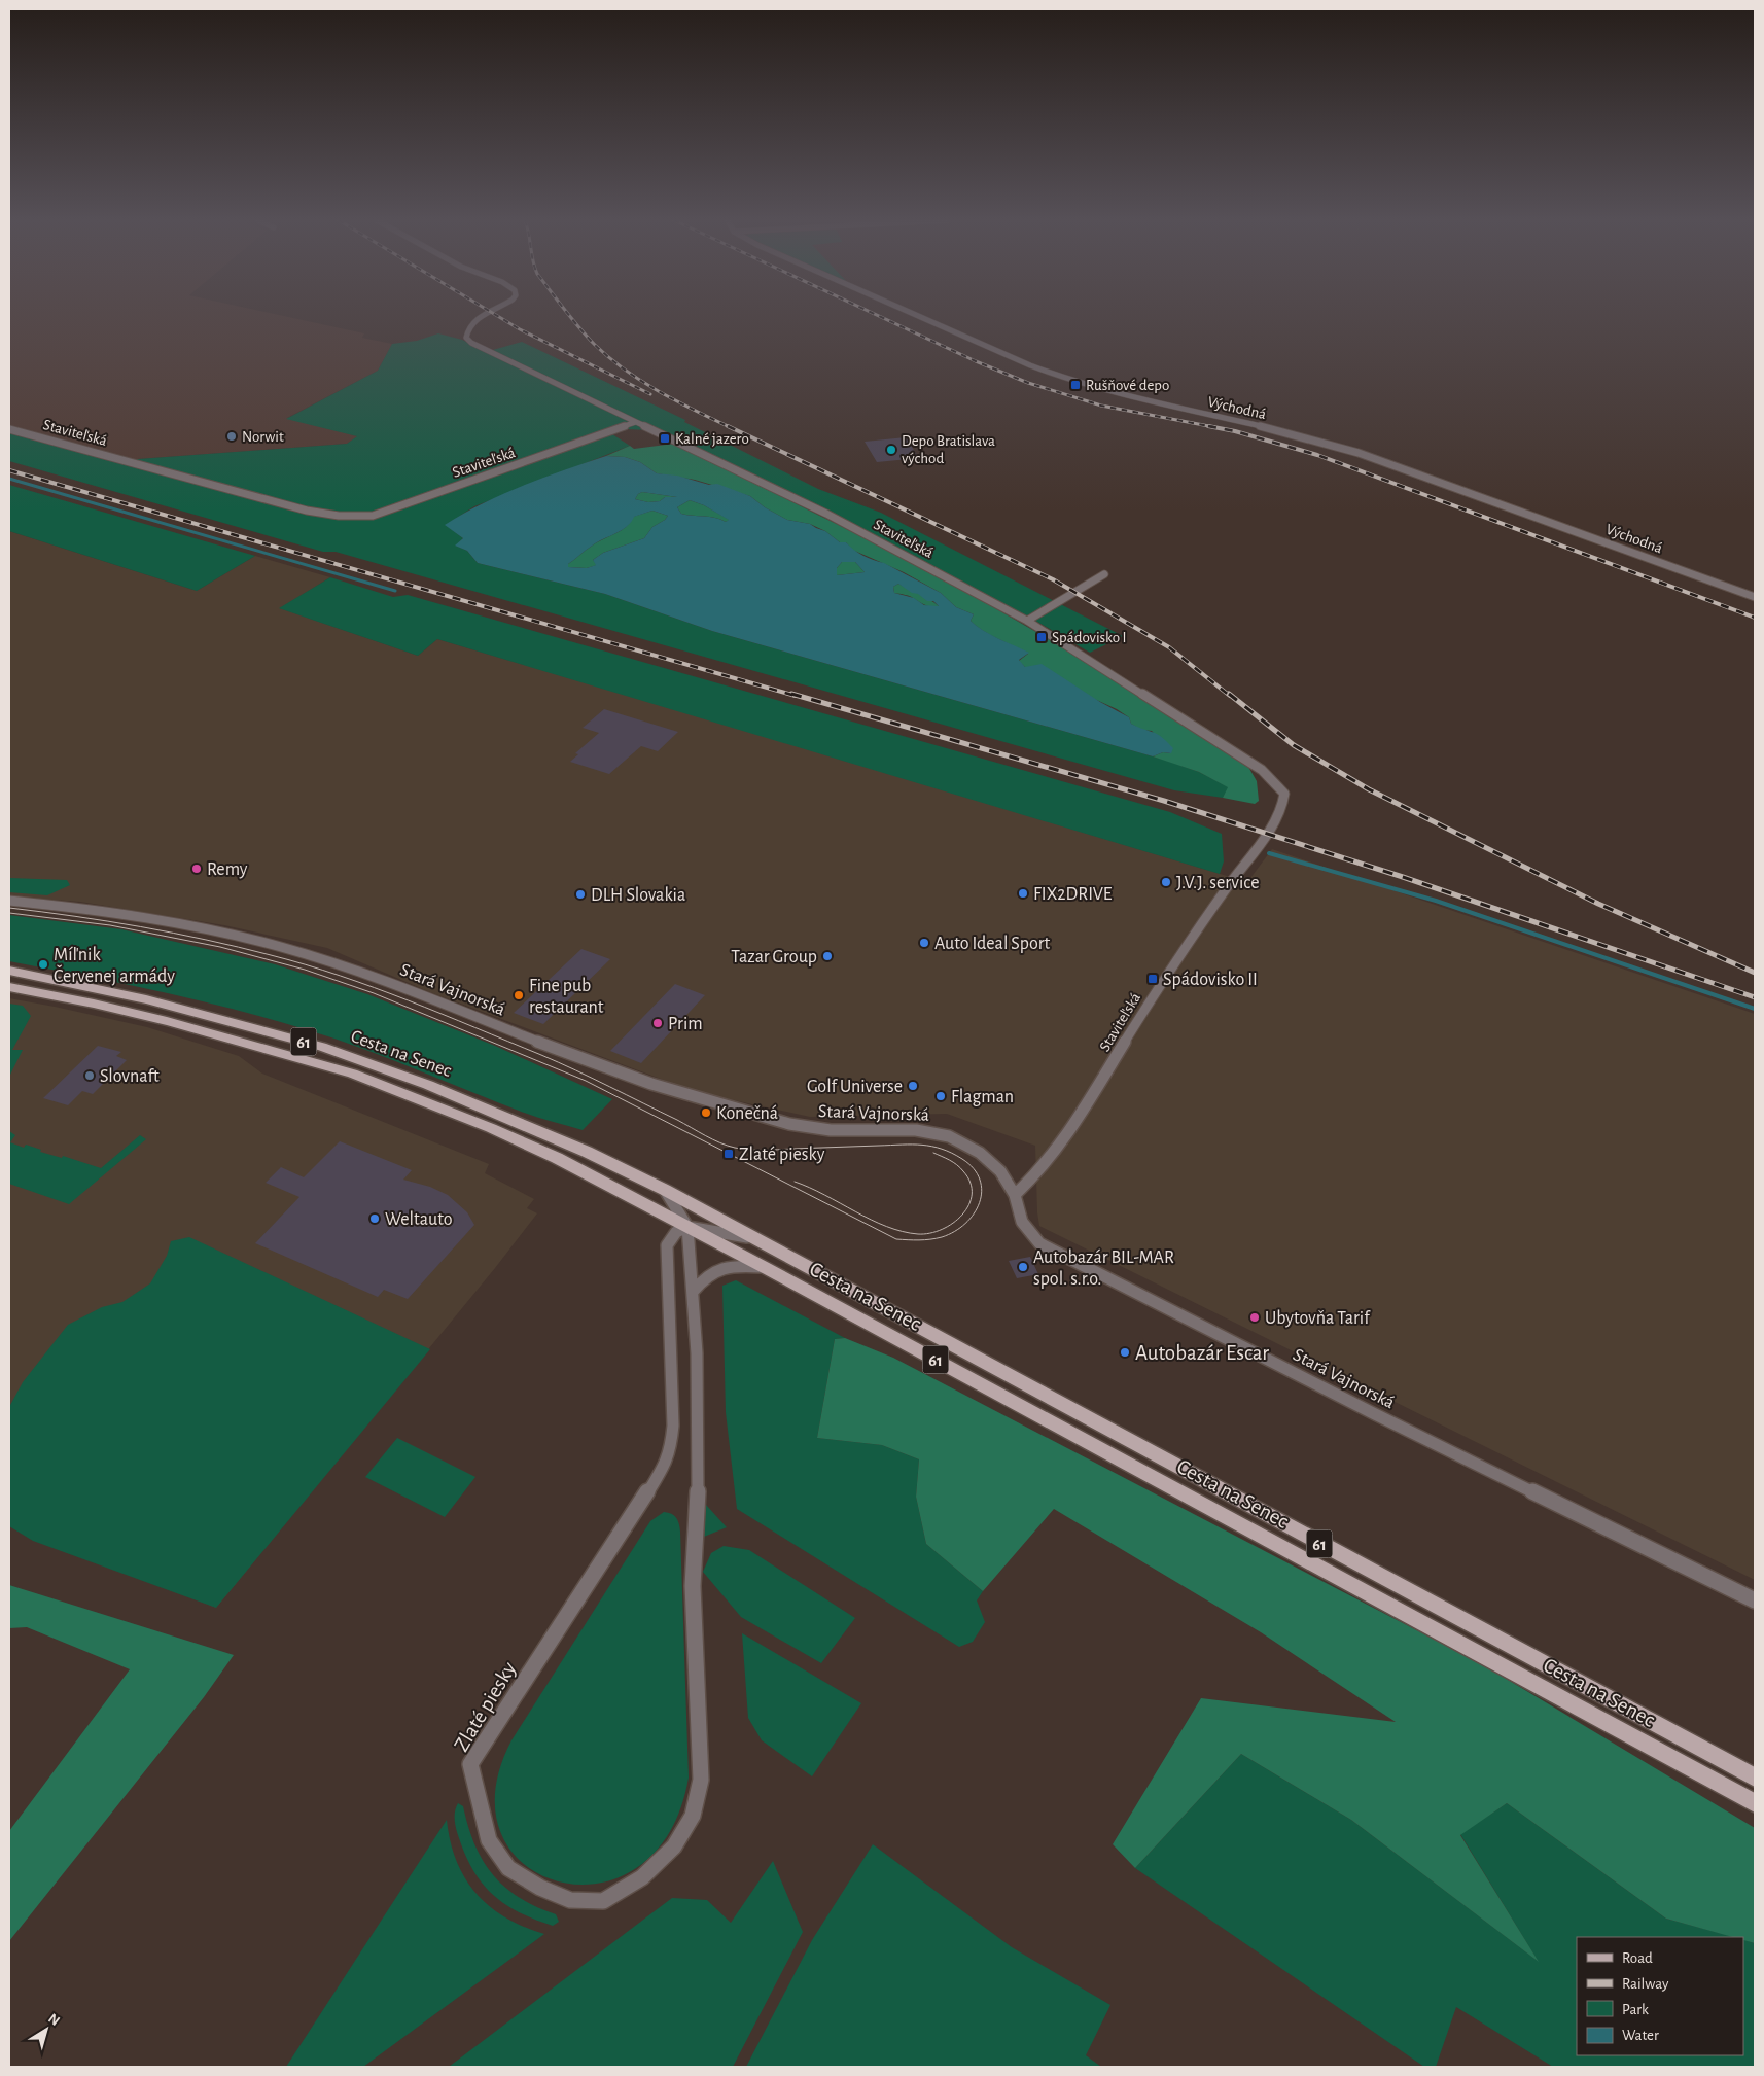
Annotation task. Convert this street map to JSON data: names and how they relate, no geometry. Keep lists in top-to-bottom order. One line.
{"streets":{"main road":["61","Cesta na Senec"],"street":["Východná","Staviteľská","Stará Vajnorská","Zlaté piesky"]},"crossings":[["Staviteľská","Stará Vajnorská"],["Cesta na Senec","Zlaté piesky"]],"places":{"transit":["Rušňové depo","Kalné jazero","Spádovisko I","Spádovisko II","Zlaté piesky"],"other":["Norwit","Depo Bratislava východ","Remy","J.V.J. service","FIX2DRIVE","DLH Slovakia","Auto Ideal Sport","Tazar Group","Míľnik Červenej armády","Fine pub restaurant","Prim","Slovnaft","Golf Universe","Flagman","Konečná","Weltauto","Autobazár BIL-MAR spol. s.r.o.","Ubytovňa Tarif","Autobazár Escar"]},"legend":["Road","Railway","Park","Water"],"north":"top right"}
